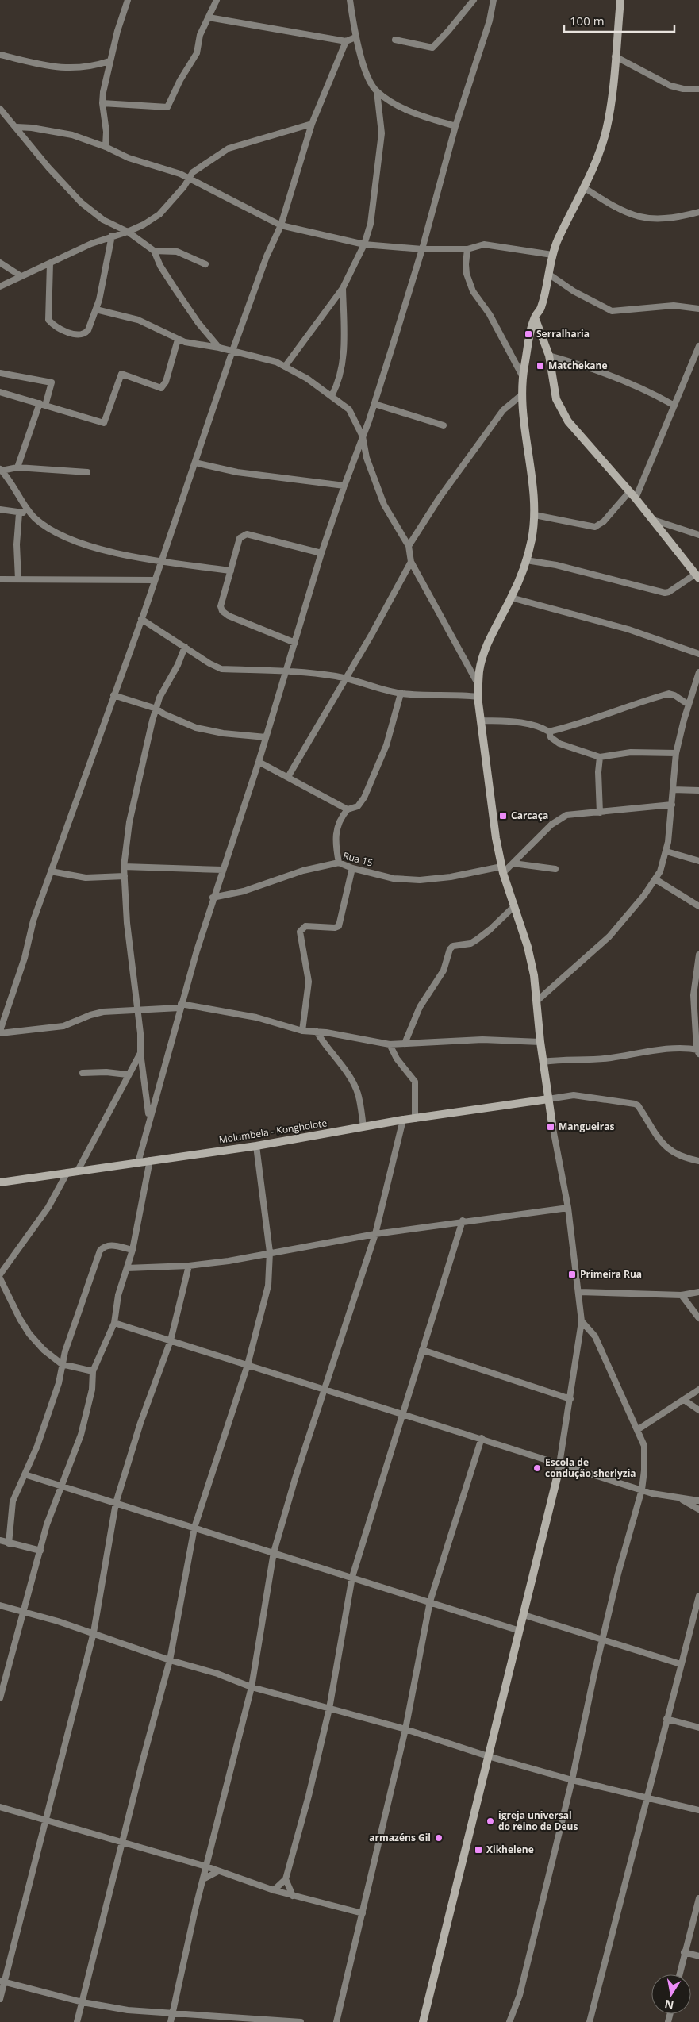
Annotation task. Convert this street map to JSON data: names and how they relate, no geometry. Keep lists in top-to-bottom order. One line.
{"streets":{"street":["Rua 15","Molumbela - Kongholote"]},"places":{"transit":["Serralharia","Matchekane","Carcaça","Mangueiras","Primeira Rua","Xikhelene"],"other":["Escola de condução sherlyzia","igreja universal do reino de Deus","armazéns Gil"]},"scale_bar":"100 m","north":"bottom"}
